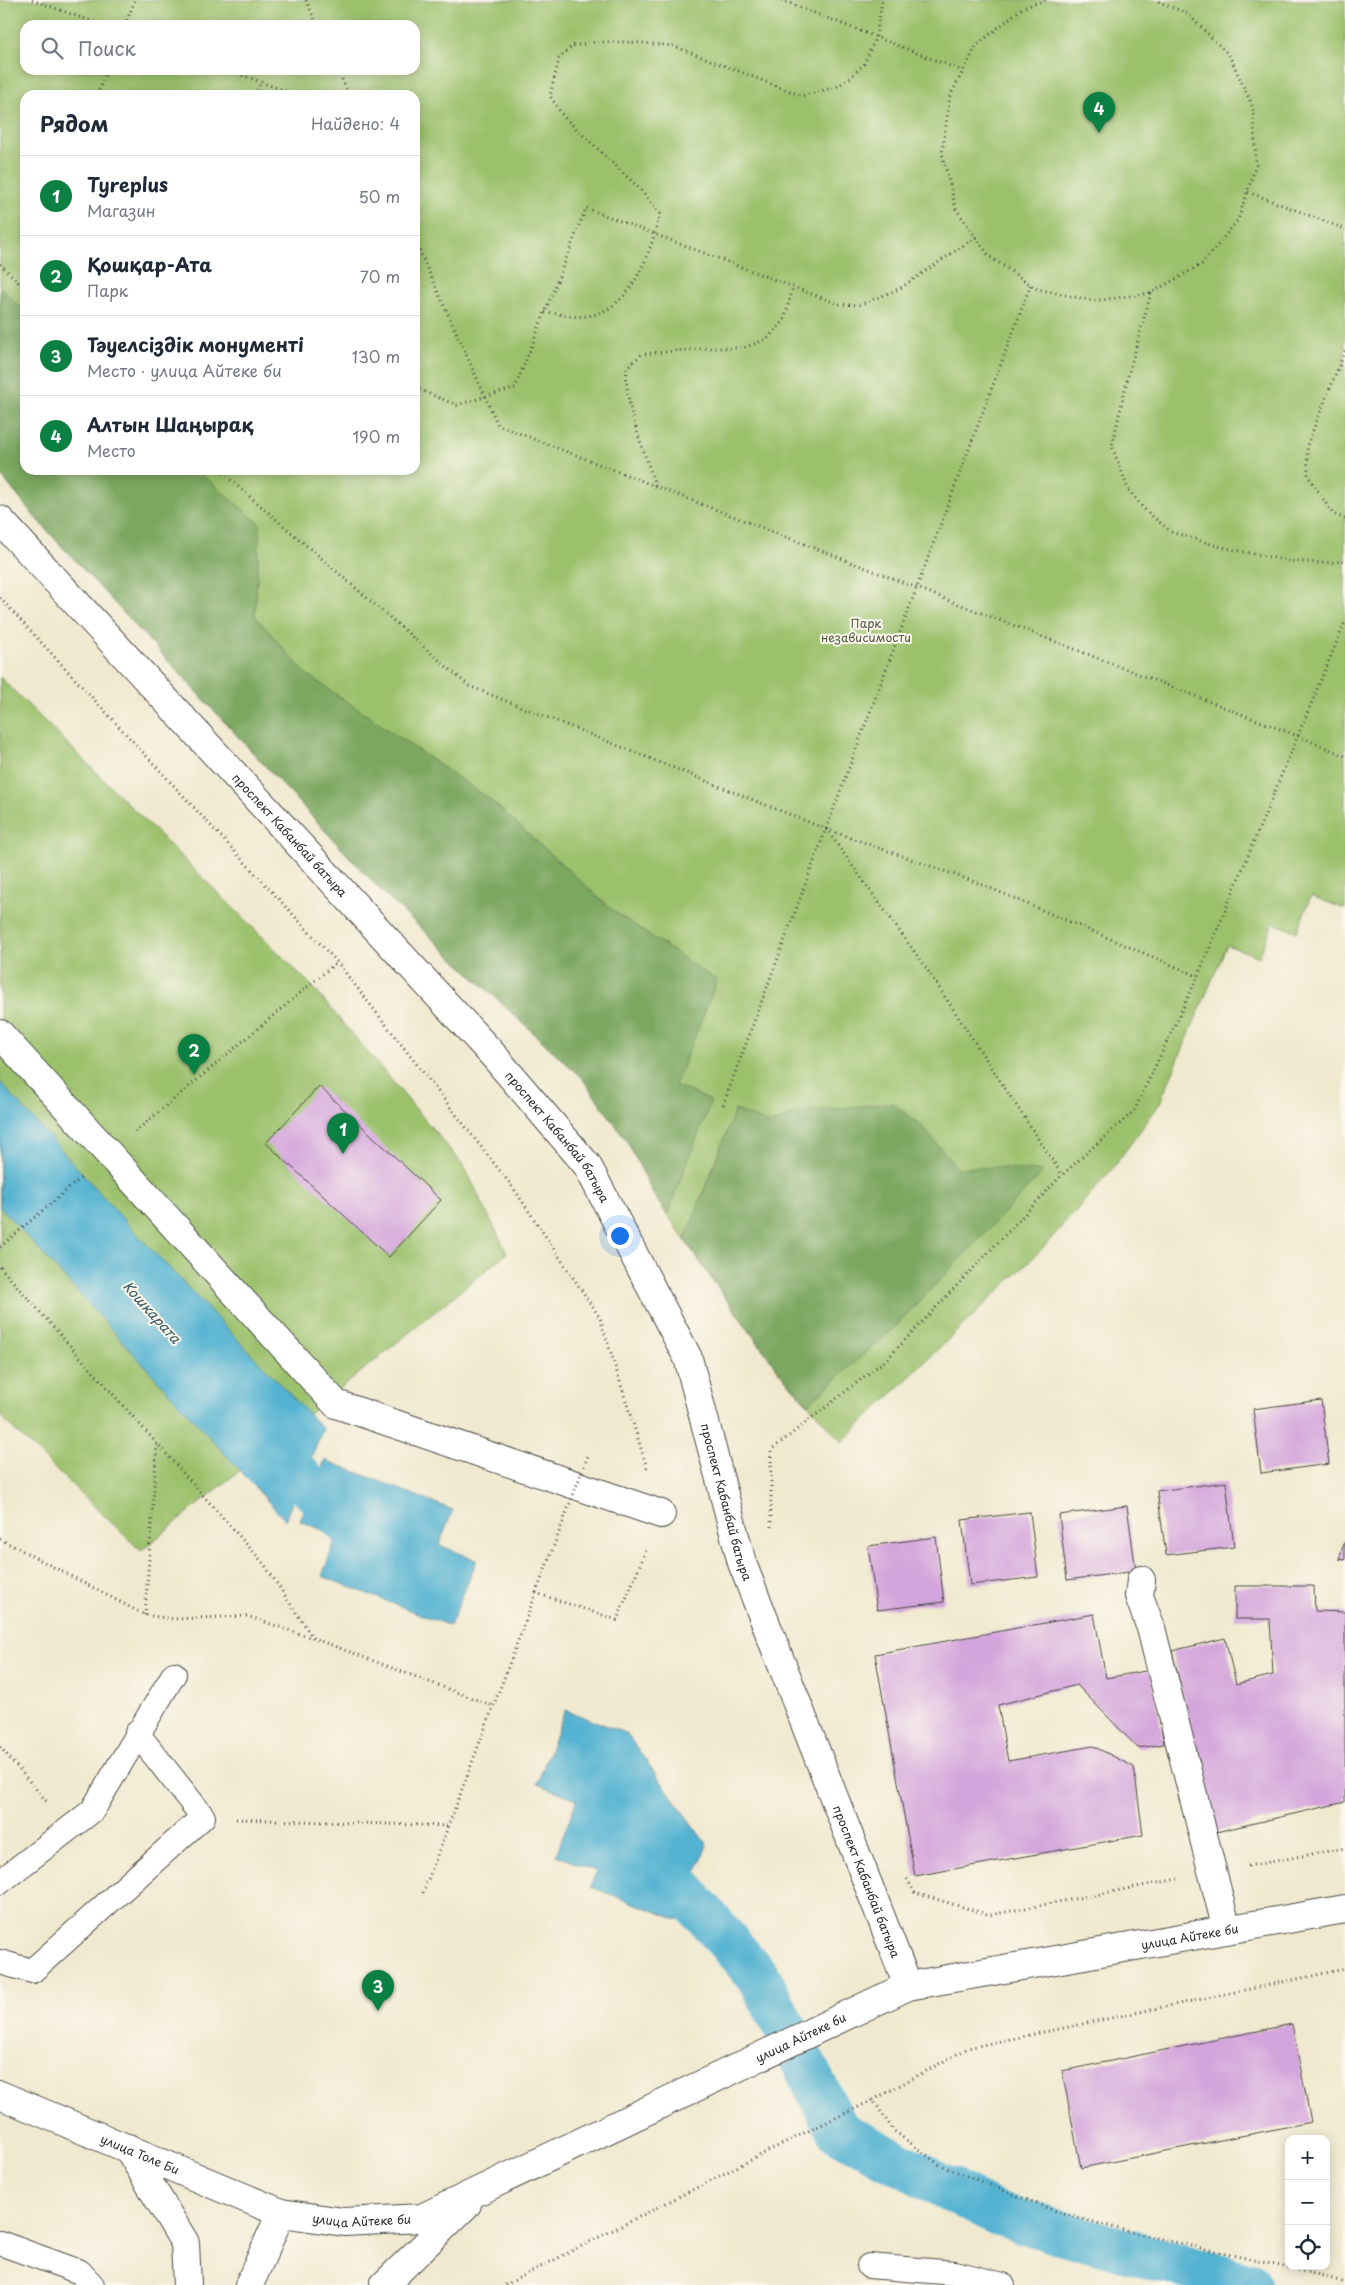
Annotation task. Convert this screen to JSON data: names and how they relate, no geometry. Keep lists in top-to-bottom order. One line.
{"streets":{"street":["проспект Кабанбай батыра","улица Айтеке би","улица Толе Би"]},"crossings":[["проспект Кабанбай батыра","улица Айтеке би"],["улица Айтеке би","улица Толе Би"]],"water":["Кошкарата"],"parks":["Парк независимости"],"page":{"search":"Поиск","heading":["Рядом","Найдено: 4"],"pins":["4","2","1","3"],"list":[{"mark":"1","name":"Tyreplus","note":"Магазин","value":"50 m"},{"mark":"2","name":"Қошқар-Ата","note":"Парк","value":"70 m"},{"mark":"3","name":"Тәуелсіздік монументі","note":"Место · улица Айтеке би","value":"130 m"},{"mark":"4","name":"Алтын Шаңырақ","note":"Место","value":"190 m"}],"map_buttons":["+","−"]}}
